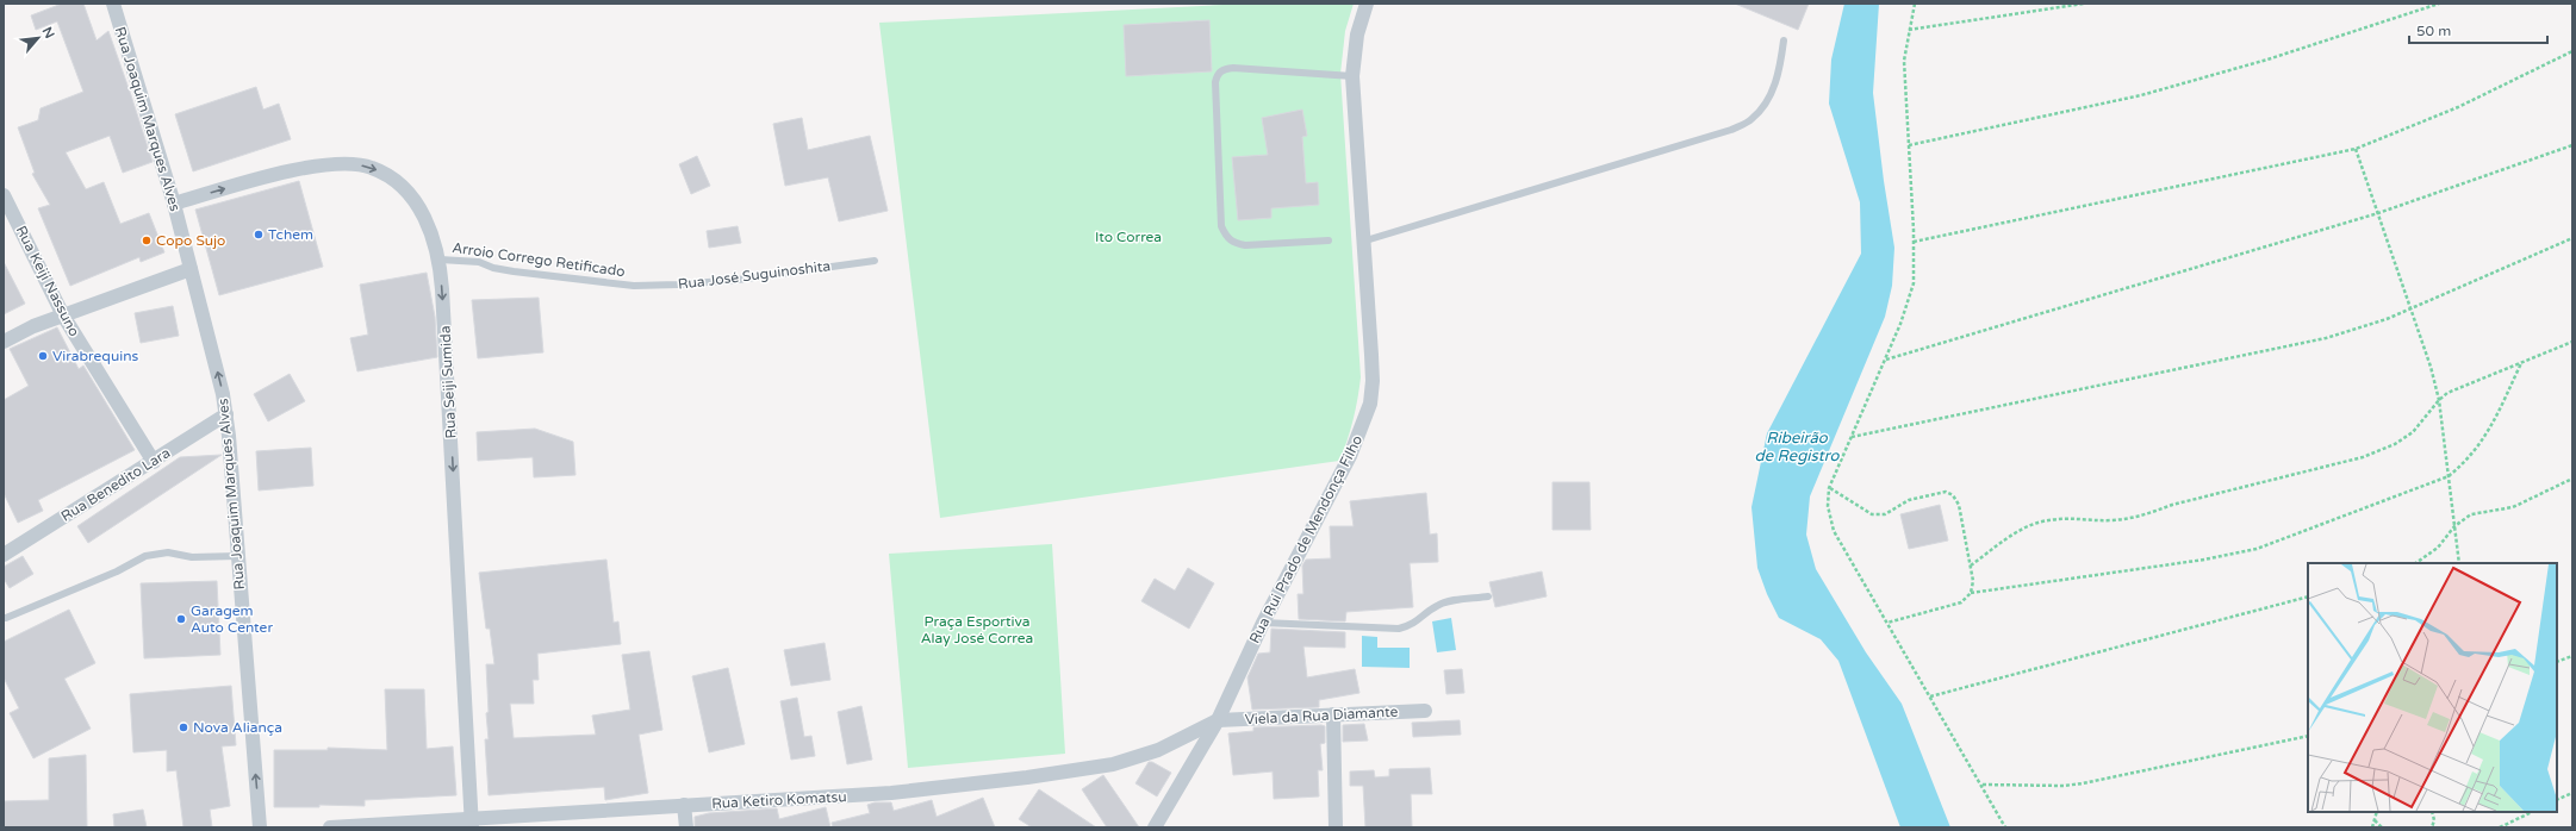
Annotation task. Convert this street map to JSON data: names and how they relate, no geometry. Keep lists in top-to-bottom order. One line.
{"streets":{"street":["Rua Joaquim Marques Alves","Rua Keiji Nassuno","Rua Seiji Sumida","Rua Benedito Lara","Rua Rui Prado de Mendonça Filho","Viela da Rua Diamante","Rua Ketiro Komatsu"],"lane":["Arroio Corrego Retificado","Rua José Suguinoshita"]},"crossings":[["Rua Joaquim Marques Alves","Rua Seiji Sumida"],["Rua Joaquim Marques Alves","Rua Benedito Lara"],["Arroio Corrego Retificado","Rua José Suguinoshita"],["Arroio Corrego Retificado","Rua Seiji Sumida"],["Rua Keiji Nassuno","Rua Benedito Lara"],["Rua Seiji Sumida","Rua Ketiro Komatsu"],["Rua Rui Prado de Mendonça Filho","Viela da Rua Diamante"],["Rua Rui Prado de Mendonça Filho","Rua Ketiro Komatsu"],["Viela da Rua Diamante","Rua Ketiro Komatsu"]],"one_way":["Rua Joaquim Marques Alves"],"water":["Ribeirão de Registro"],"parks":["Ito Correa","Praça Esportiva Alay José Correa"],"places":["Tchem","Copo Sujo","Virabrequins","Garagem Auto Center","Nova Aliança"],"scale_bar":"50 m","north":"top right"}
